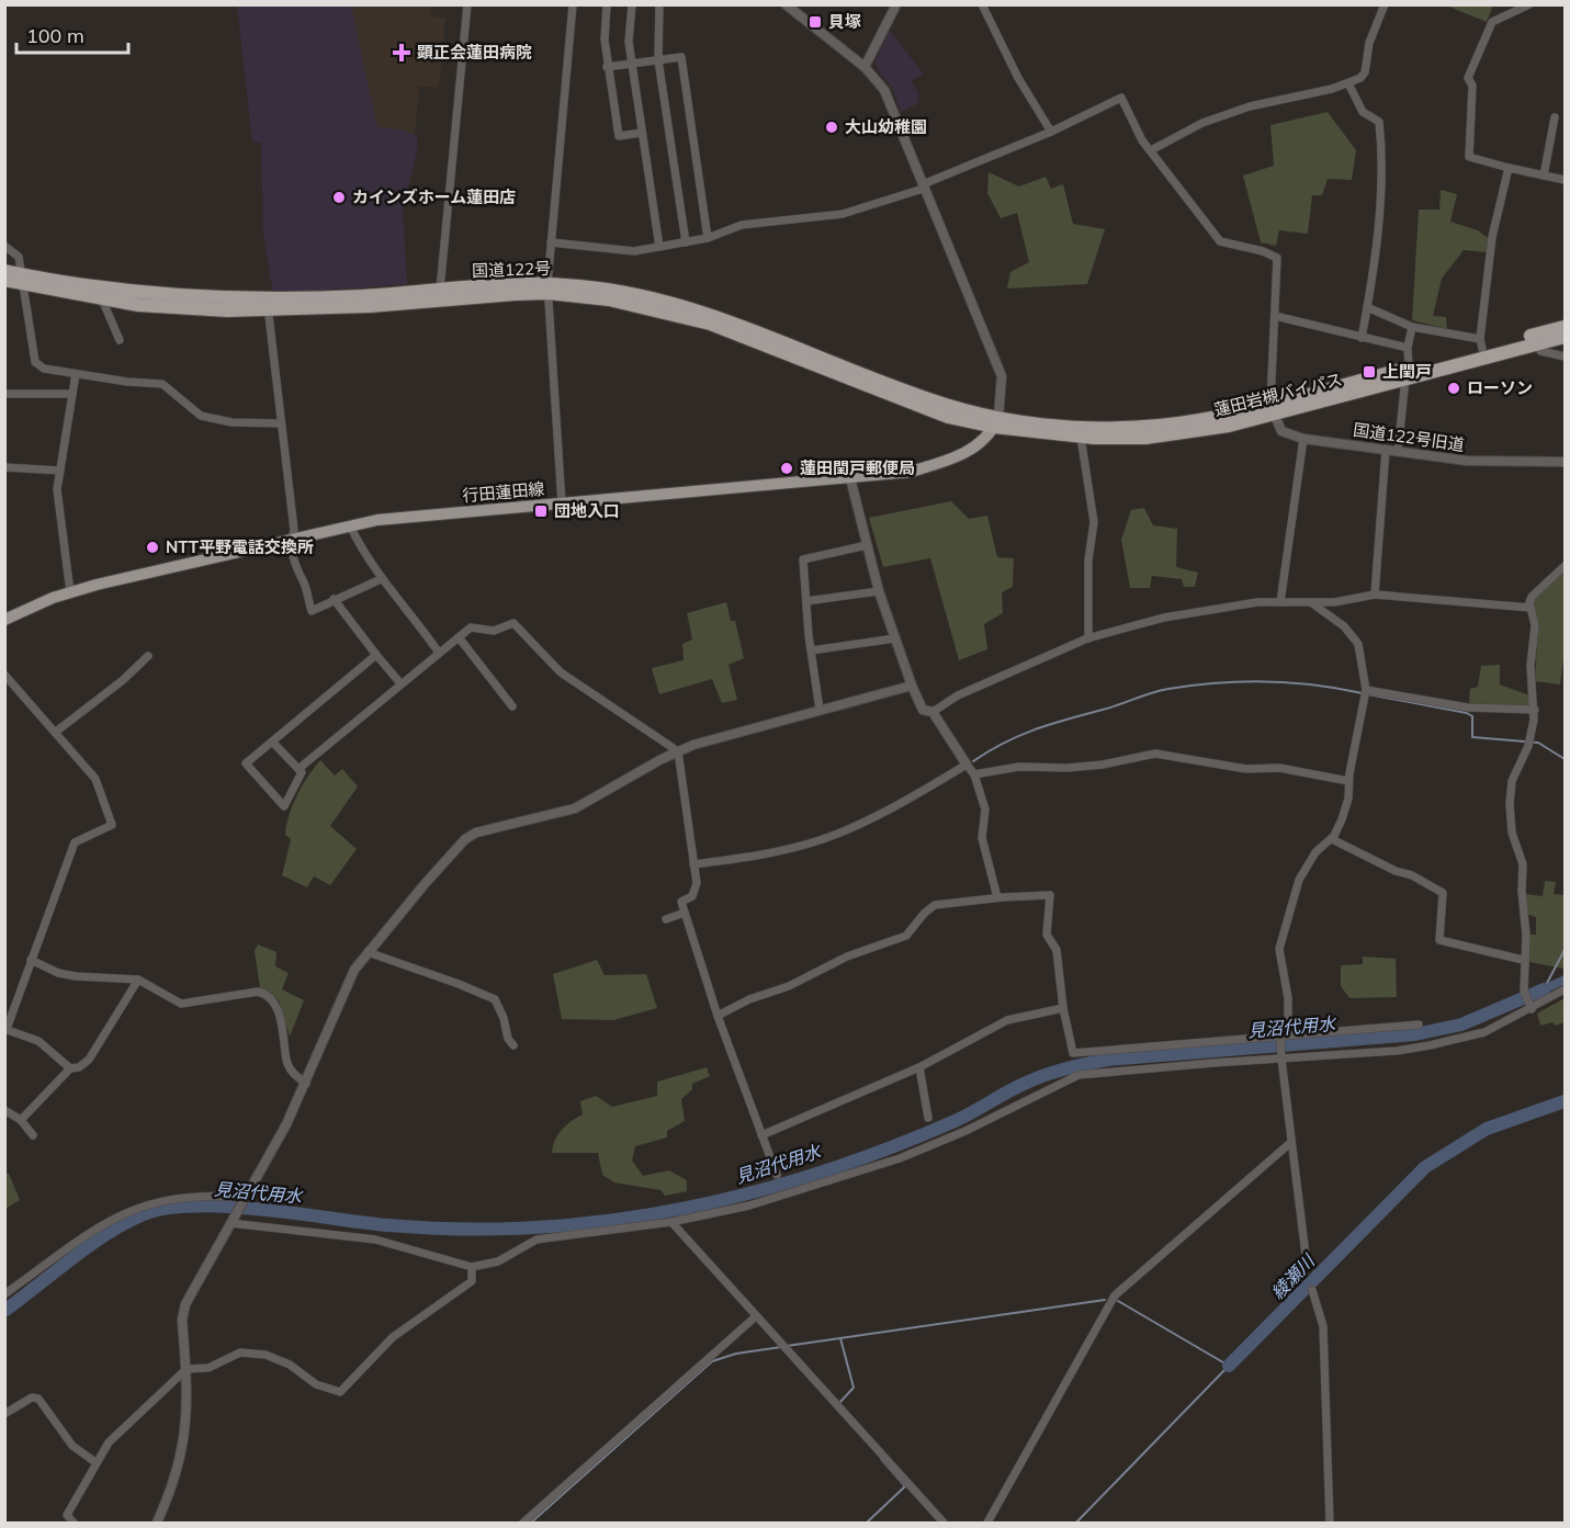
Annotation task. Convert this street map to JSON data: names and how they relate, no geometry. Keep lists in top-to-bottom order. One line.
{"streets":{"highway":["国道122号","蓮田岩槻バイパス"],"main road":["行田蓮田線"],"street":["国道122号旧道"]},"crossings":[["国道122号","蓮田岩槻バイパス"],["国道122号","行田蓮田線"],["蓮田岩槻バイパス","国道122号旧道"],["蓮田岩槻バイパス","行田蓮田線"]],"water":["見沼代用水","綾瀬川"],"places":{"transit":["貝塚","上閏戸","団地入口"],"health":["顕正会蓮田病院"],"other":["大山幼稚園","カインズホーム蓮田店","ローソン","蓮田閏戸郵便局","NTT平野電話交換所"]},"scale_bar":"100 m"}
